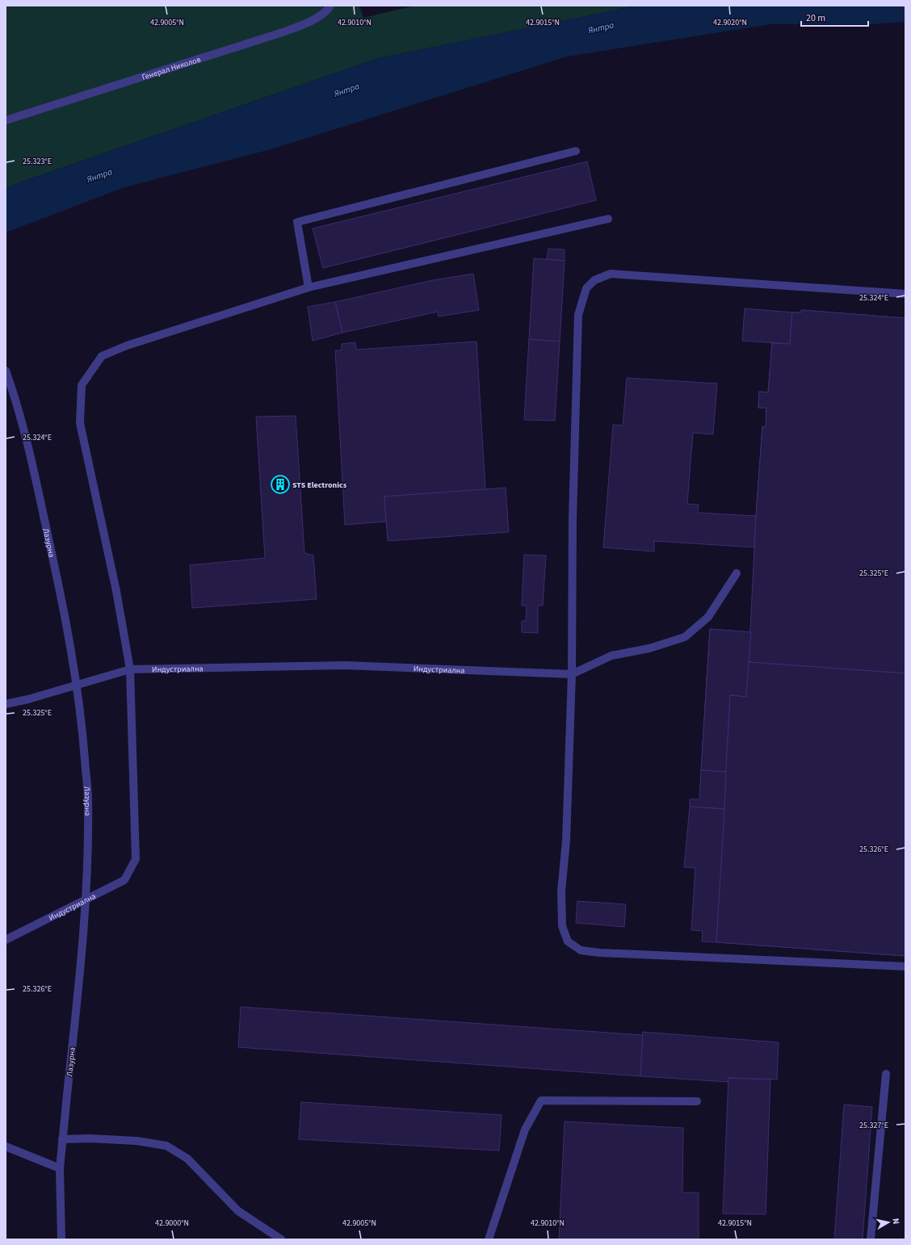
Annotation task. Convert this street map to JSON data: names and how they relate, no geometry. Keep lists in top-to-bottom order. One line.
{"streets":{"street":["Генерал Николов","Лазурна","Индустриална"]},"water":["Янтра"],"places":{"building":["STS Electronics"]},"scale_bar":"20 m","north":"right","coordinates":["42.9005°N","42.9010°N","42.9015°N","42.9020°N","25.323°E","25.324°E","25.325°E","25.326°E","25.327°E","42.9000°N"]}
